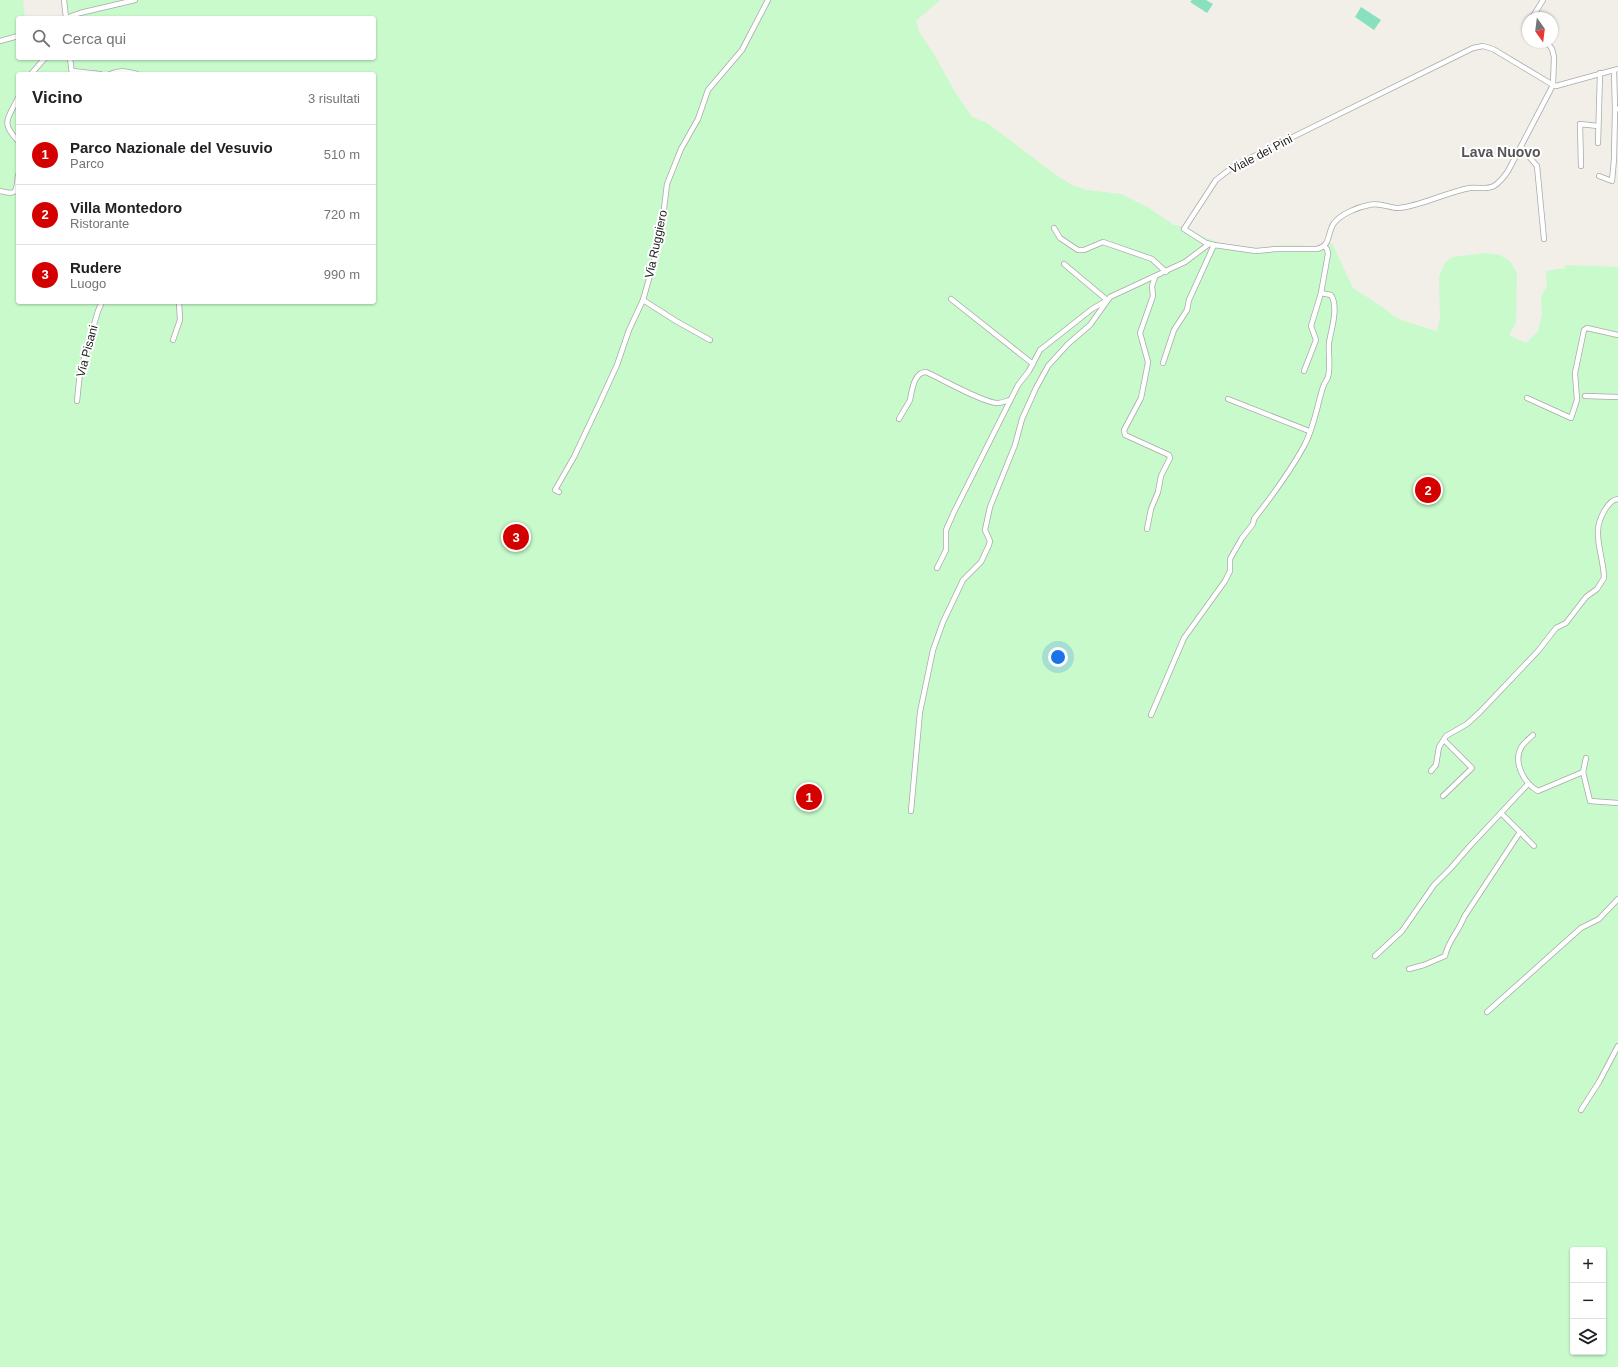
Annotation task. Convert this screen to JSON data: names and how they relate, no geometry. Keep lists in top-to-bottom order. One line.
{"streets":{"street":["Viale dei Pini","Via Ruggiero","Via Pisani"]},"districts":["Lava Nuovo"],"north":"bottom","page":{"search":"Cerca qui","heading":["Vicino","3 risultati"],"list":[{"mark":"1","name":"Parco Nazionale del Vesuvio","note":"Parco","value":"510 m"},{"mark":"2","name":"Villa Montedoro","note":"Ristorante","value":"720 m"},{"mark":"3","name":"Rudere","note":"Luogo","value":"990 m"}],"pins":["2","3","1"],"map_buttons":["+","−"]}}
